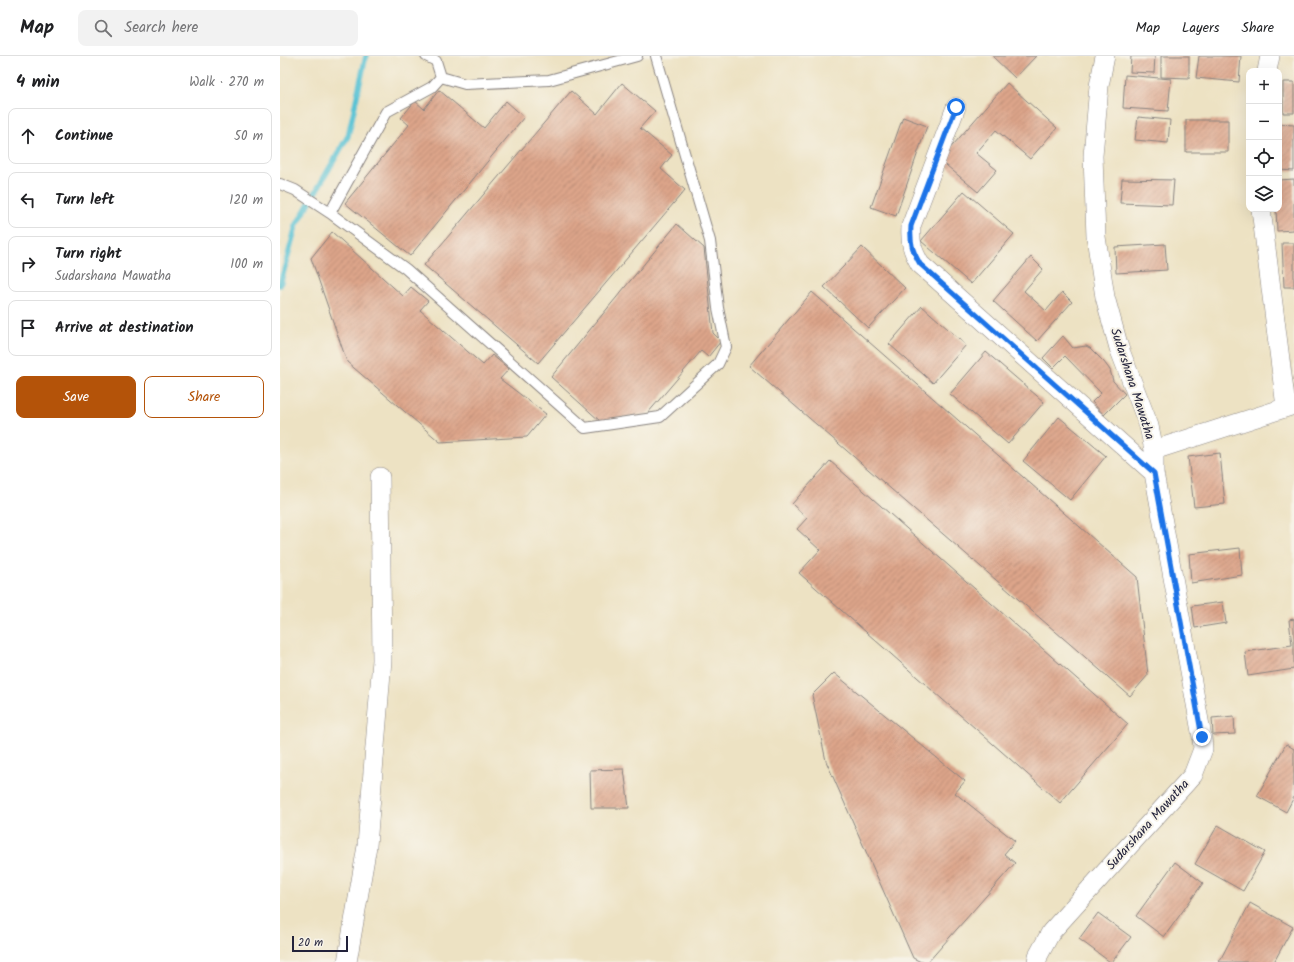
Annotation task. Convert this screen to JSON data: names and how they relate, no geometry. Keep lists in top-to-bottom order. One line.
{"streets":{"street":["Sudarshana Mawatha"]},"scale_bar":"20 m","page":{"header":"Map","search":"Search here","nav":["Map","Layers","Share"],"heading":["4 min","Walk · 270 m"],"map_buttons":["+","−"],"list":[["Continue","50 m"],["Turn left","120 m"],["Turn right","Sudarshana Mawatha","100 m"],"Arrive at destination"],"buttons":["Save","Share"],"scale":"20 m"}}
